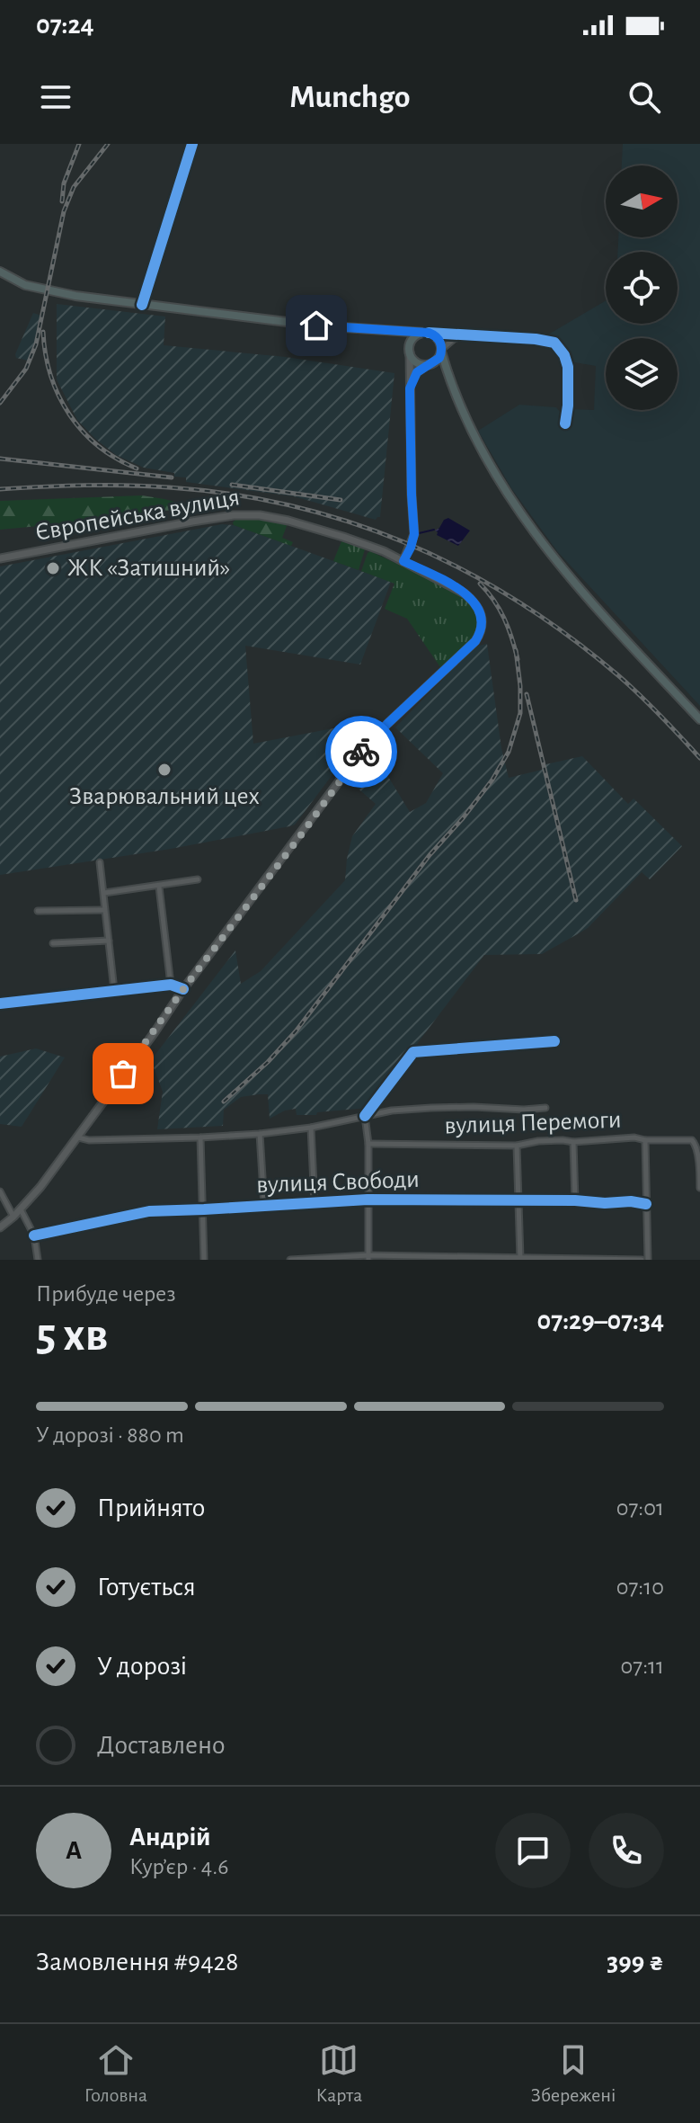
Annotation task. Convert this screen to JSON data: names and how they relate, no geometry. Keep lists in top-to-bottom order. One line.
{"streets":{"main road":["Європейська вулиця"],"street":["вулиця Перемоги","вулиця Свободи"]},"places":["ЖК «Затишний»","Зварювальний цех"],"north":"right","page":{"status":"07:24","header":"Munchgo","heading":["5 хв","Прибуде через","07:29–07:34"],"panel":["Андрій","Кур’єр · 4.6","Замовлення #9428","399 ₴"],"bar":"У дорозі · 880 m","list":[["Прийнято","07:01"],["Готується","07:10"],["У дорозі","07:11"],"Доставлено"],"round":"А","tabs":["Головна","Карта","Збережені"]}}
